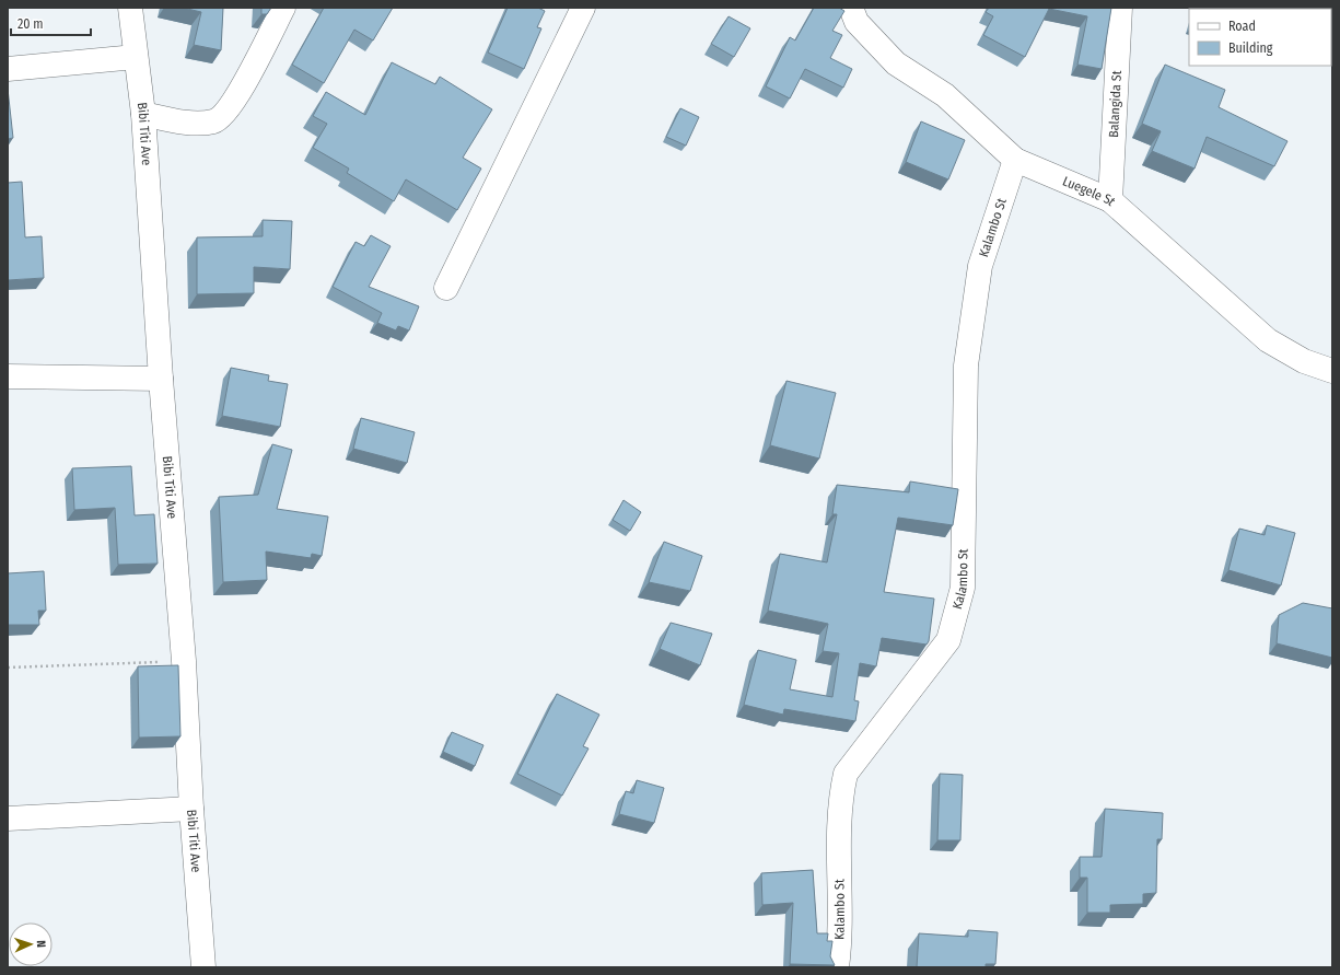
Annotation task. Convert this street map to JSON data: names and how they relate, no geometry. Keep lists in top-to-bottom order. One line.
{"streets":{"street":["Balangida St","Bibi Titi Ave","Luegele St","Kalambo St"]},"crossings":[["Balangida St","Luegele St"],["Luegele St","Kalambo St"]],"legend":["Road","Building"],"scale_bar":"20 m","north":"right"}
